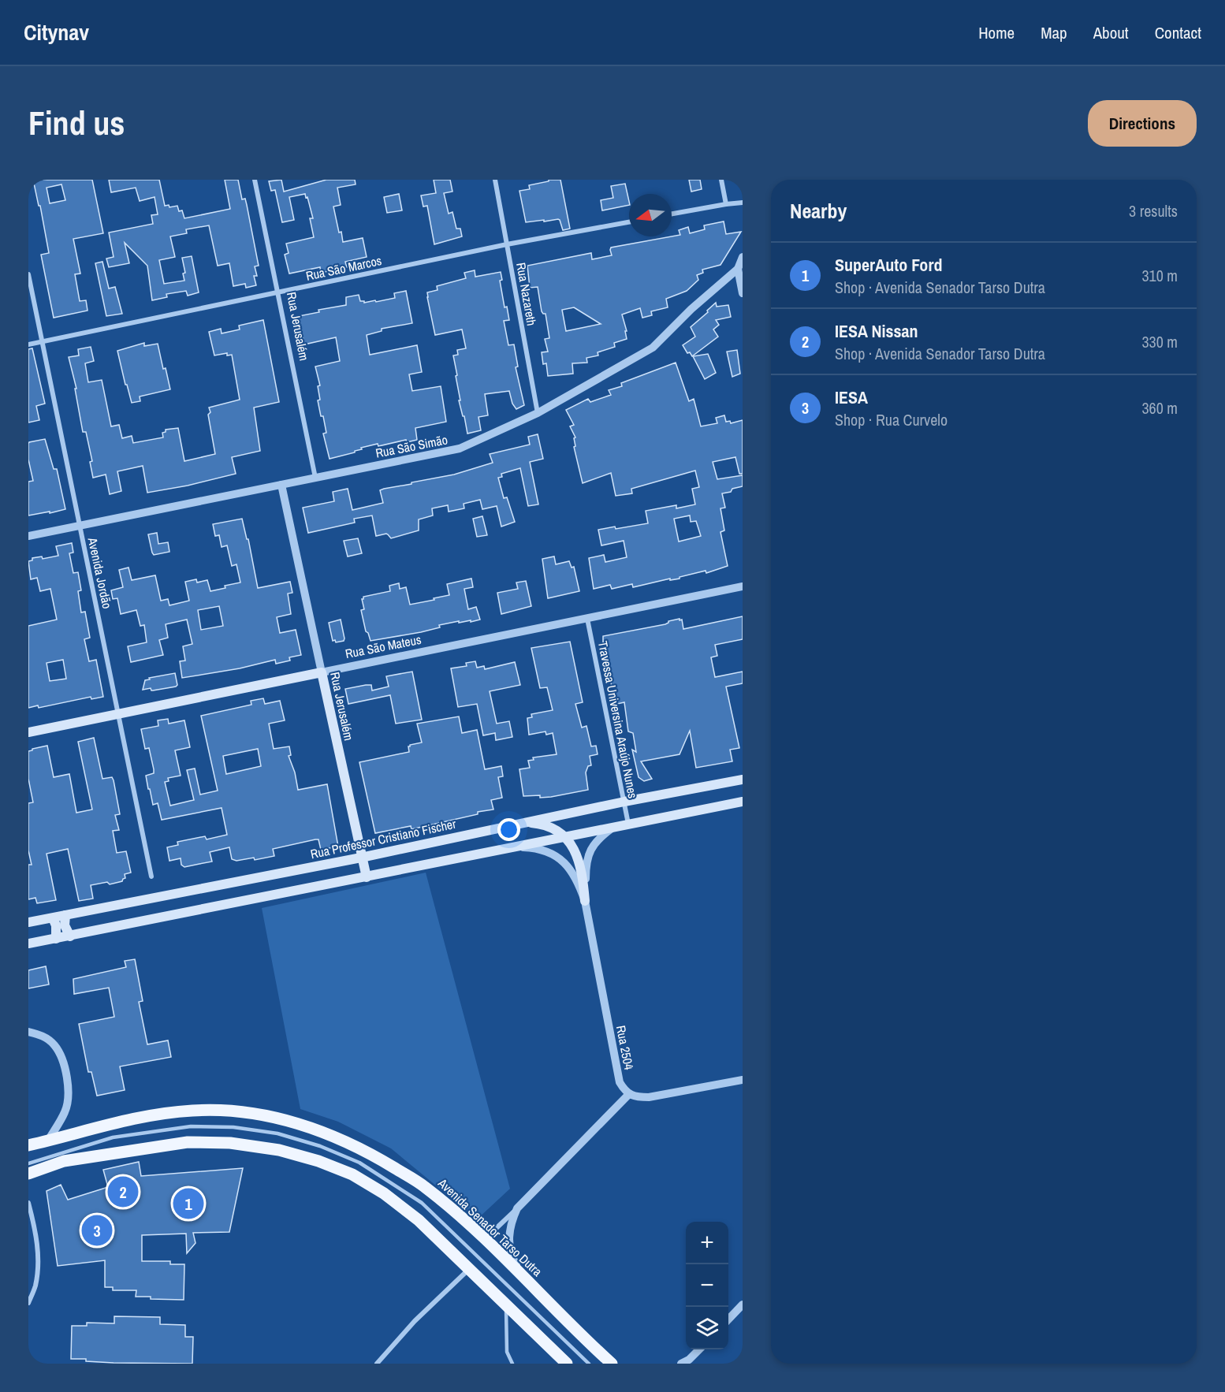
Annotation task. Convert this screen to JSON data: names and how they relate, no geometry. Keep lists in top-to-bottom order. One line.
{"streets":{"main road":["Rua Jerusalém","Rua São Mateus","Rua Professor Cristiano Fischer","Avenida Senador Tarso Dutra"],"street":["Rua São Marcos","Rua Nazareth","Rua São Simão","Avenida Jordão","Travessa Universina Araújo Nunes","Rua 2504"]},"crossings":[["Rua São Marcos","Rua Nazareth"],["Rua São Marcos","Rua Jerusalém"],["Rua São Marcos","Avenida Jordão"],["Rua Nazareth","Rua São Simão"],["Rua Jerusalém","Rua São Simão"],["Rua Jerusalém","Rua São Mateus"],["Rua Jerusalém","Rua Professor Cristiano Fischer"],["Rua São Simão","Avenida Jordão"],["Avenida Jordão","Rua São Mateus"],["Rua São Mateus","Travessa Universina Araújo Nunes"],["Travessa Universina Araújo Nunes","Rua Professor Cristiano Fischer"]],"north":"left","page":{"header":"Citynav","nav":["Home","Map","About","Contact"],"buttons":"Directions","title":"Find us","heading":["Nearby","3 results"],"list":[{"mark":"1","name":"SuperAuto Ford","note":"Shop · Avenida Senador Tarso Dutra","value":"310 m"},{"mark":"2","name":"IESA Nissan","note":"Shop · Avenida Senador Tarso Dutra","value":"330 m"},{"mark":"3","name":"IESA","note":"Shop · Rua Curvelo","value":"360 m"}],"pins":["2","1","3"],"map_buttons":["+","−"]}}
